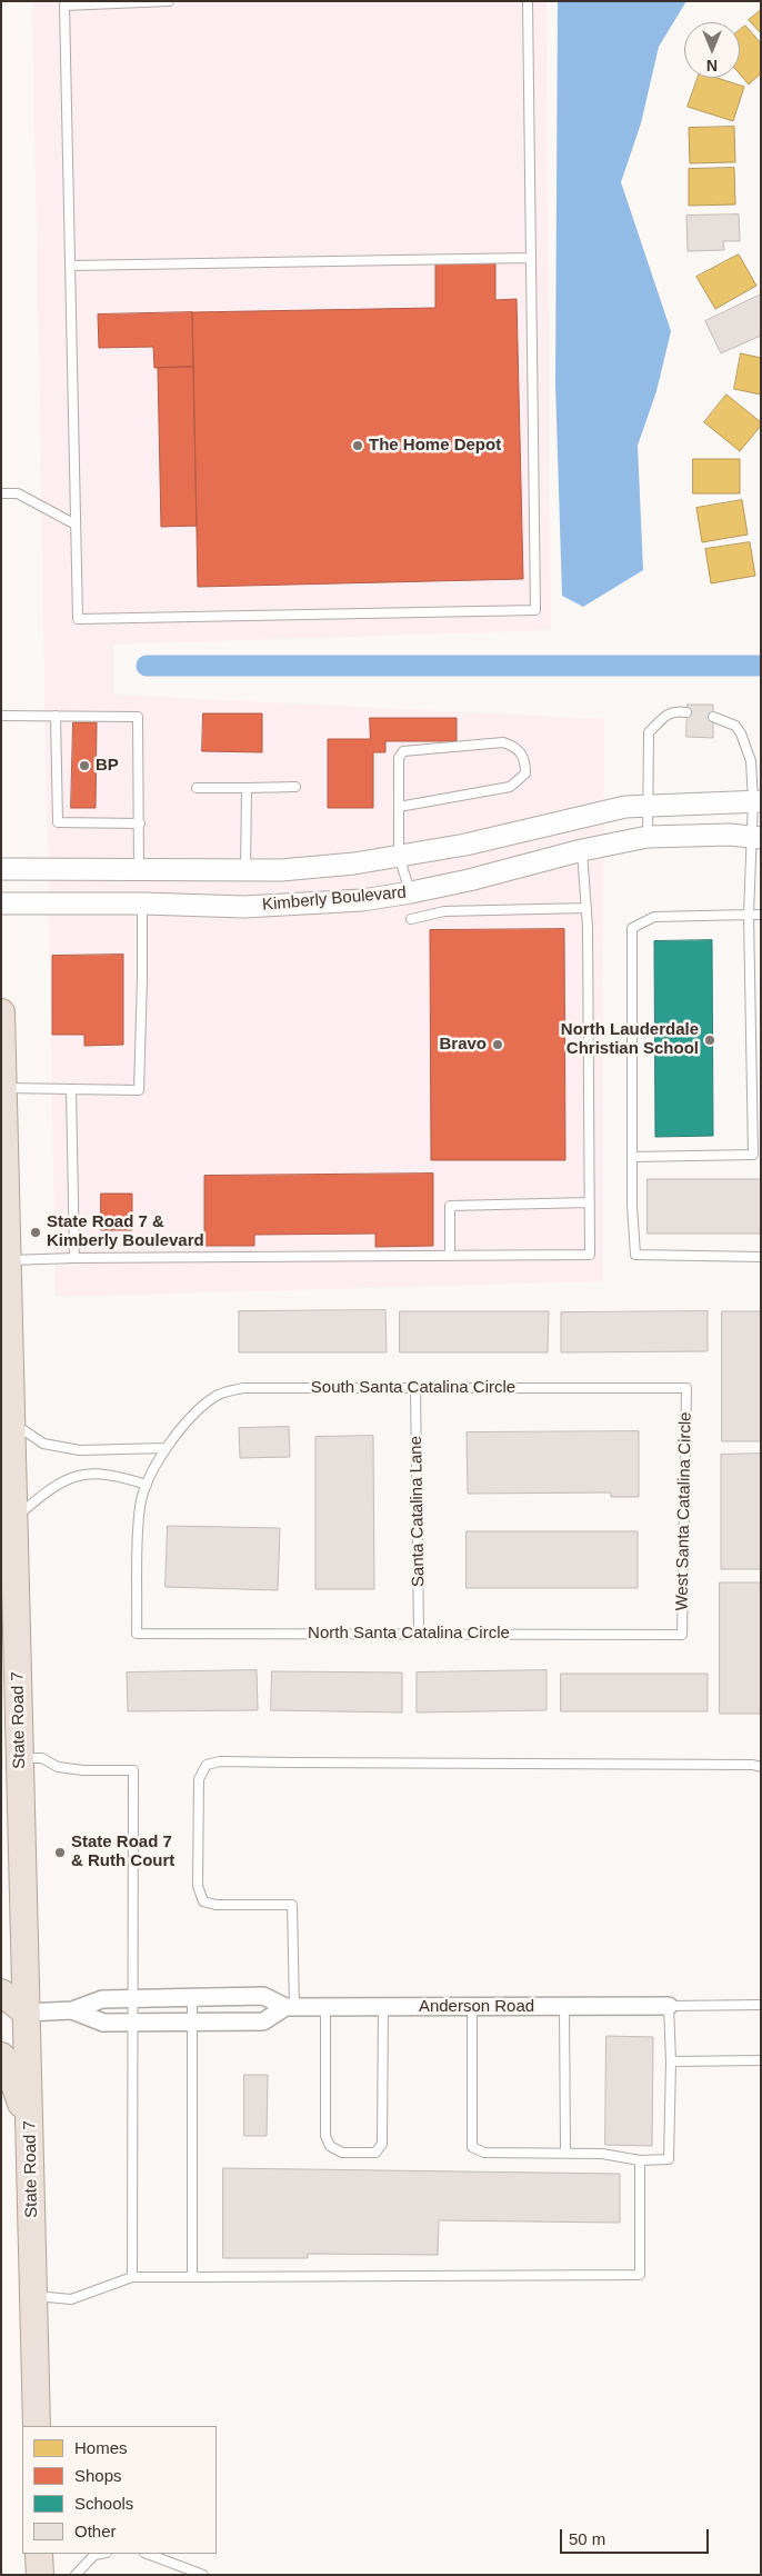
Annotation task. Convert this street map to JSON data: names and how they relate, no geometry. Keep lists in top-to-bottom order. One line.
{"streets":{"main road":["State Road 7"],"street":["Kimberly Boulevard","Anderson Road"],"lane":["South Santa Catalina Circle","Santa Catalina Lane","West Santa Catalina Circle","North Santa Catalina Circle"]},"crossings":[["South Santa Catalina Circle","Santa Catalina Lane"],["South Santa Catalina Circle","West Santa Catalina Circle"],["South Santa Catalina Circle","North Santa Catalina Circle"],["Santa Catalina Lane","North Santa Catalina Circle"],["West Santa Catalina Circle","North Santa Catalina Circle"],["State Road 7","Anderson Road"]],"places":["The Home Depot","BP","North Lauderdale Christian School","Bravo","State Road 7 & Kimberly Boulevard","State Road 7 & Ruth Court"],"legend":["Homes","Shops","Schools","Other"],"scale_bar":"50 m","north":"bottom"}
